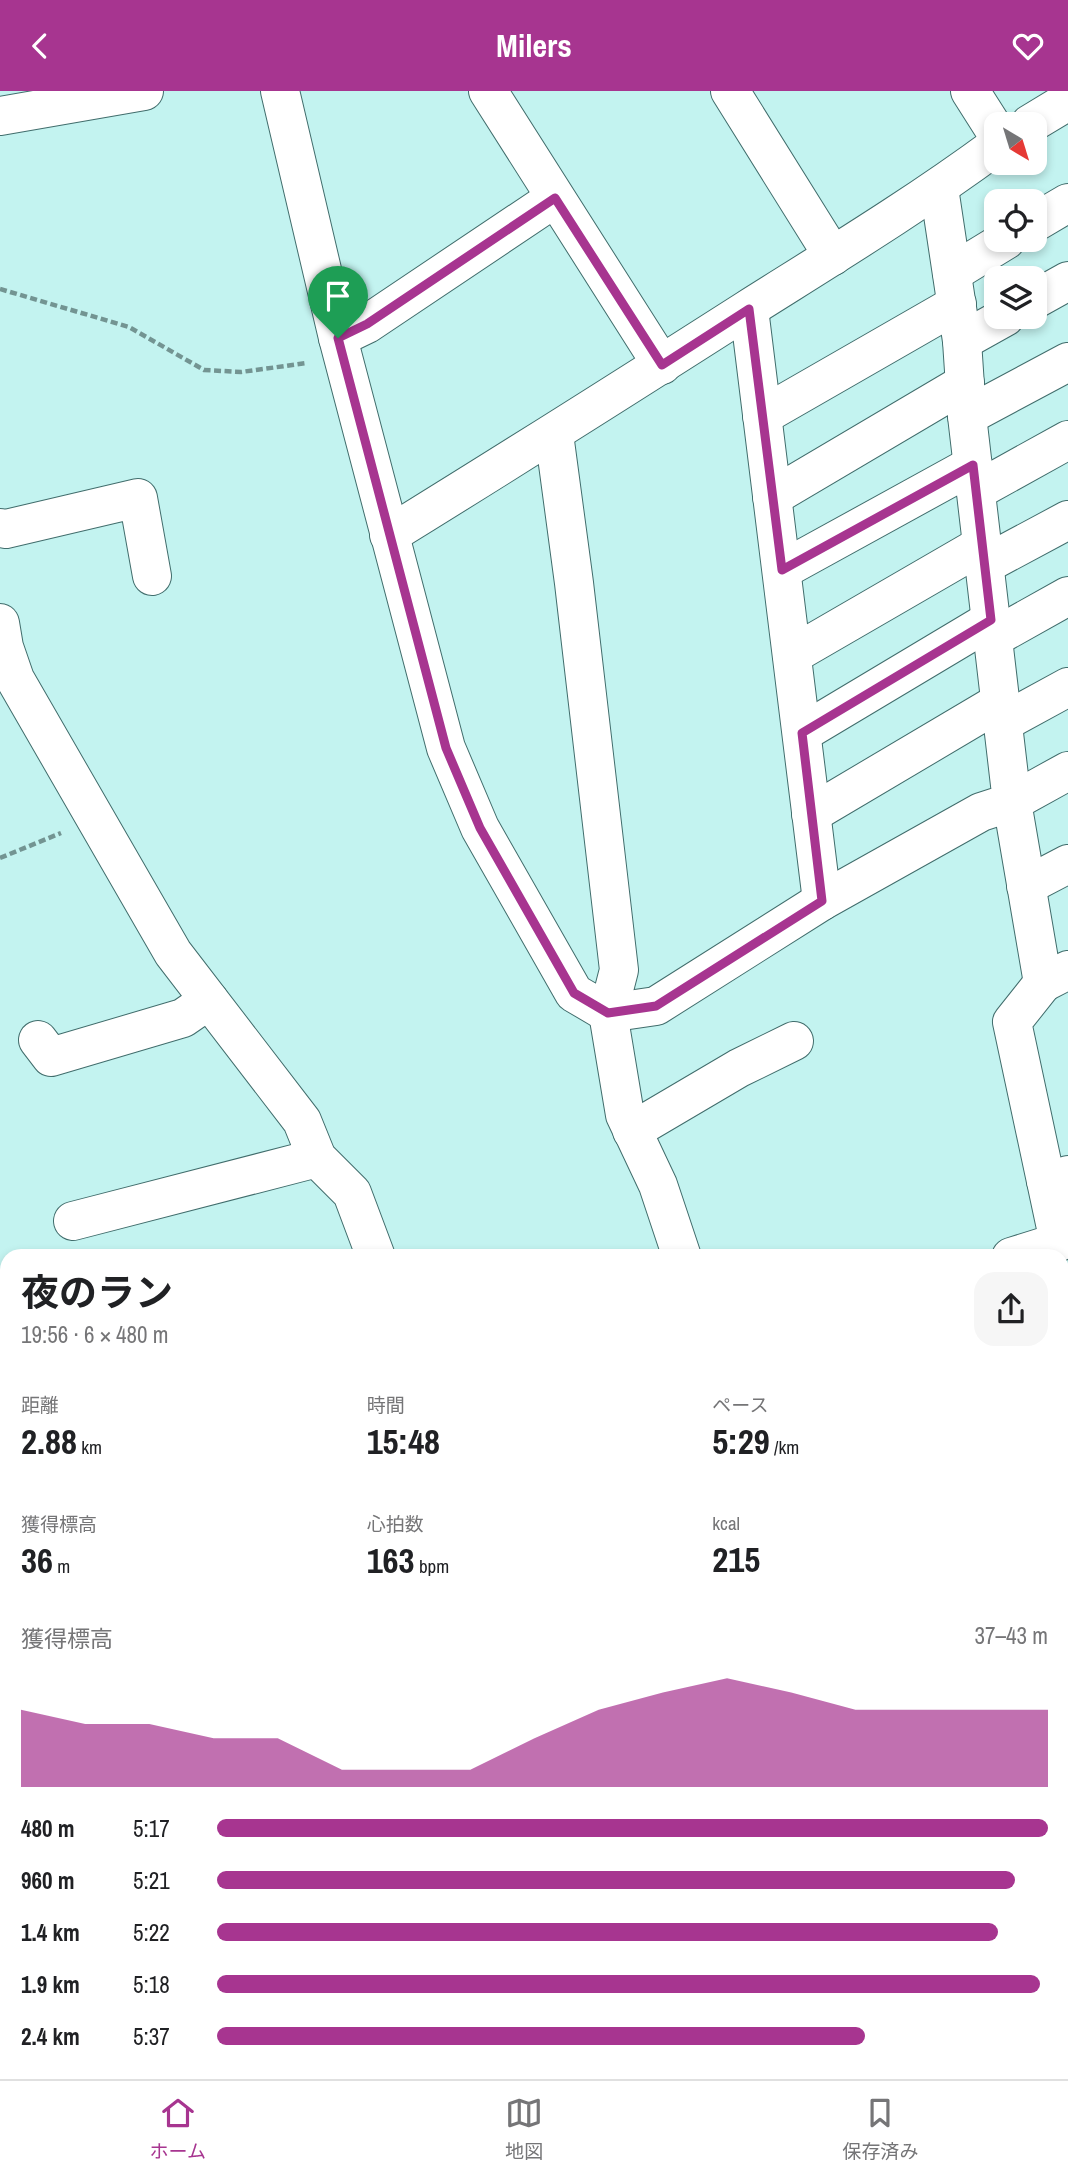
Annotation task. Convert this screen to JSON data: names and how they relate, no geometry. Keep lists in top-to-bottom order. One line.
{"north":"bottom right","page":{"header":"Milers","heading":["夜のラン","19:56 · 6 × 480 m"],"stats":[["距離","2.88 km"],["時間","15:48"],["ペース","5:29 /km"],["獲得標高","36 m"],["心拍数","163 bpm"],["kcal","215"]],"chart":["獲得標高","37–43 m"],"list":[{"name":"480 m","note":"5:17"},{"name":"960 m","note":"5:21"},{"name":"1.4 km","note":"5:22"},{"name":"1.9 km","note":"5:18"},{"name":"2.4 km","note":"5:37"}],"tabs":["ホーム","地図","保存済み"]}}
